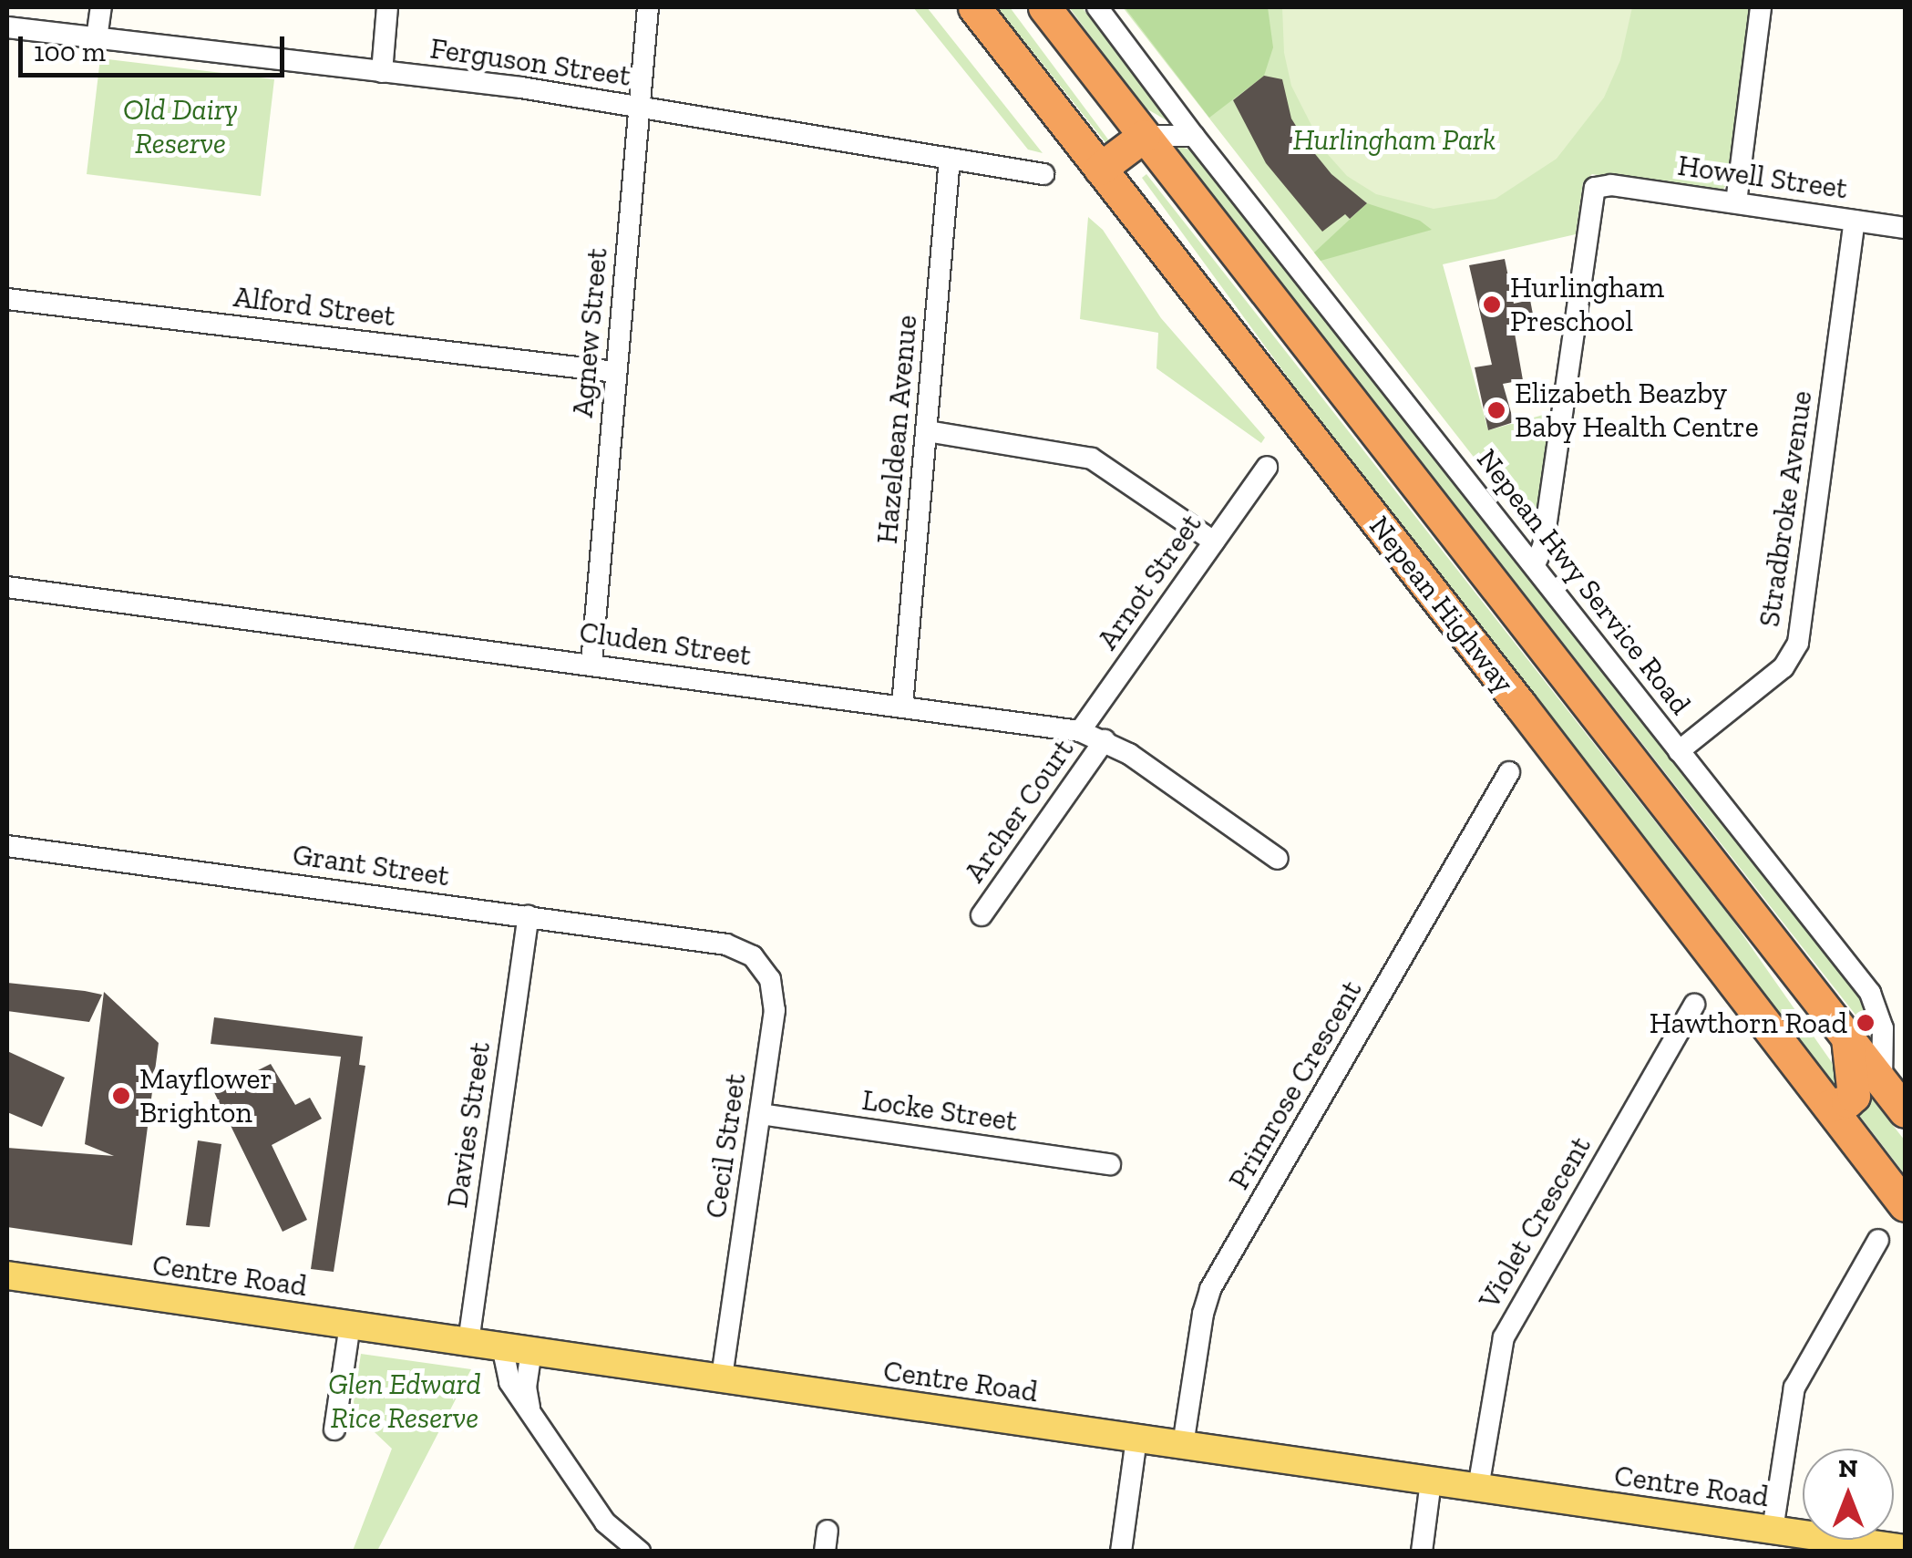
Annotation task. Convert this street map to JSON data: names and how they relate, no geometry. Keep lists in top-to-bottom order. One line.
{"streets":{"highway":["Nepean Highway"],"main road":["Centre Road"],"street":["Ferguson Street","Howell Street","Alford Street","Agnew Street","Hazeldean Avenue","Stradbroke Avenue","Arnot Street","Nepean Hwy Service Road","Cluden Street","Archer Court","Grant Street","Primrose Crescent","Locke Street","Davies Street","Cecil Street","Violet Crescent"]},"crossings":[["Ferguson Street","Agnew Street"],["Ferguson Street","Hazeldean Avenue"],["Howell Street","Stradbroke Avenue"],["Howell Street","Nepean Hwy Service Road"],["Alford Street","Agnew Street"],["Agnew Street","Cluden Street"],["Hazeldean Avenue","Cluden Street"],["Stradbroke Avenue","Nepean Hwy Service Road"],["Arnot Street","Cluden Street"],["Nepean Hwy Service Road","Nepean Highway"],["Cluden Street","Archer Court"],["Grant Street","Davies Street"],["Grant Street","Cecil Street"],["Primrose Crescent","Centre Road"],["Locke Street","Cecil Street"],["Davies Street","Centre Road"],["Cecil Street","Centre Road"],["Violet Crescent","Centre Road"]],"parks":["Old Dairy Reserve","Hurlingham Park","Glen Edward Rice Reserve"],"places":["Hurlingham Preschool","Elizabeth Beazby Baby Health Centre","Hawthorn Road","Mayflower Brighton"],"scale_bar":"100 m","north":"top"}
